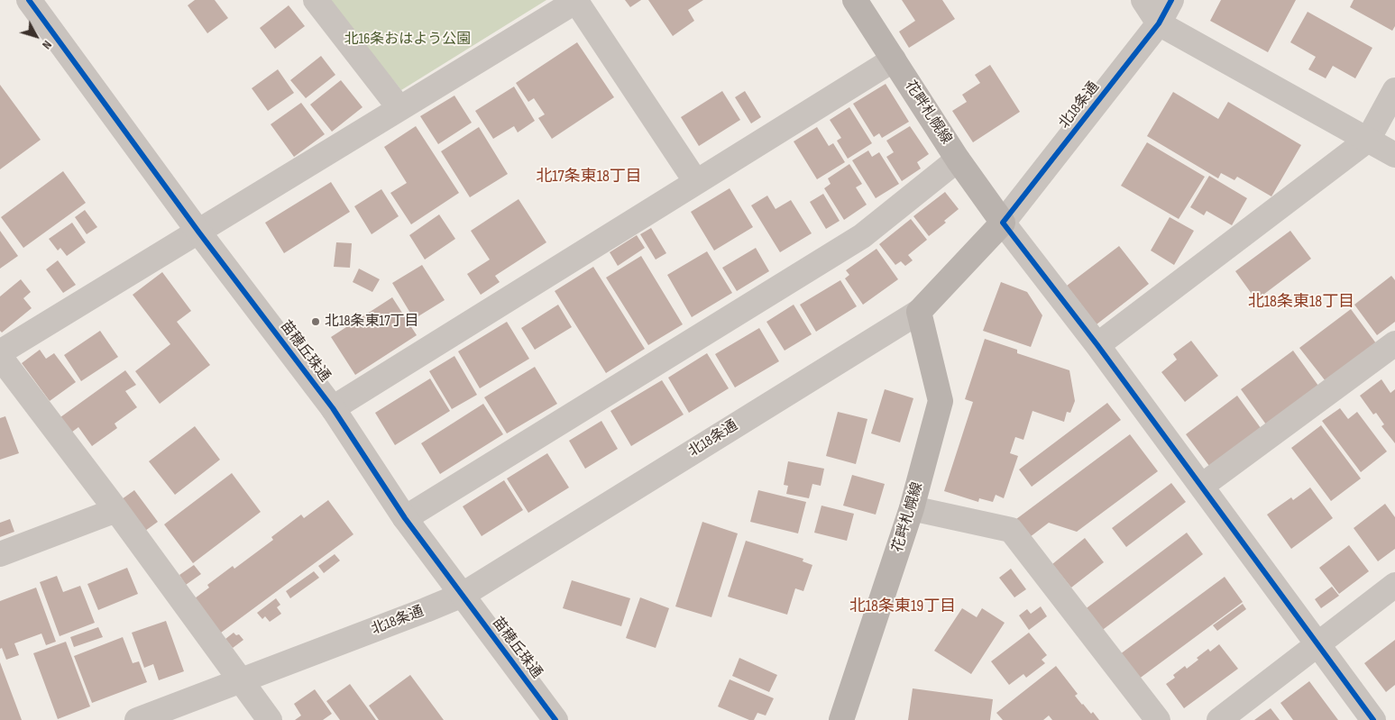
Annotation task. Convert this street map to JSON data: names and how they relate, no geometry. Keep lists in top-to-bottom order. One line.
{"streets":{"main road":["北18条通","花畔札幌線"],"street":["苗穂丘珠通"]},"crossings":[["北18条通","花畔札幌線"],["北18条通","苗穂丘珠通"]],"districts":["北17条東18丁目","北18条東18丁目","北18条東19丁目"],"parks":["北16条おはよう公園"],"places":["北18条東17丁目"],"north":"bottom right"}
